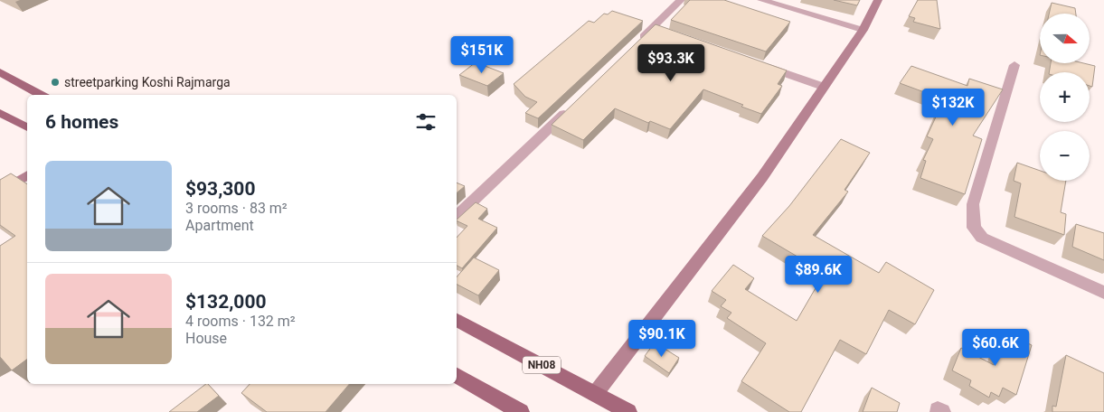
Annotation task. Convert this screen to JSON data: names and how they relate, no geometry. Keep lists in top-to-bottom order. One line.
{"streets":{"main road":["NH08"]},"places":["streetparking Koshi Rajmarga"],"north":"right","page":{"map_buttons":["+","−"],"price":["$151K","$93.3K","$132K","$89.6K","$90.1K","$60.6K"],"heading":"6 homes","list":[{"name":"$93,300","note":"3 rooms · 83 m² · Apartment"},{"name":"$132,000","note":"4 rooms · 132 m² · House"}]}}
